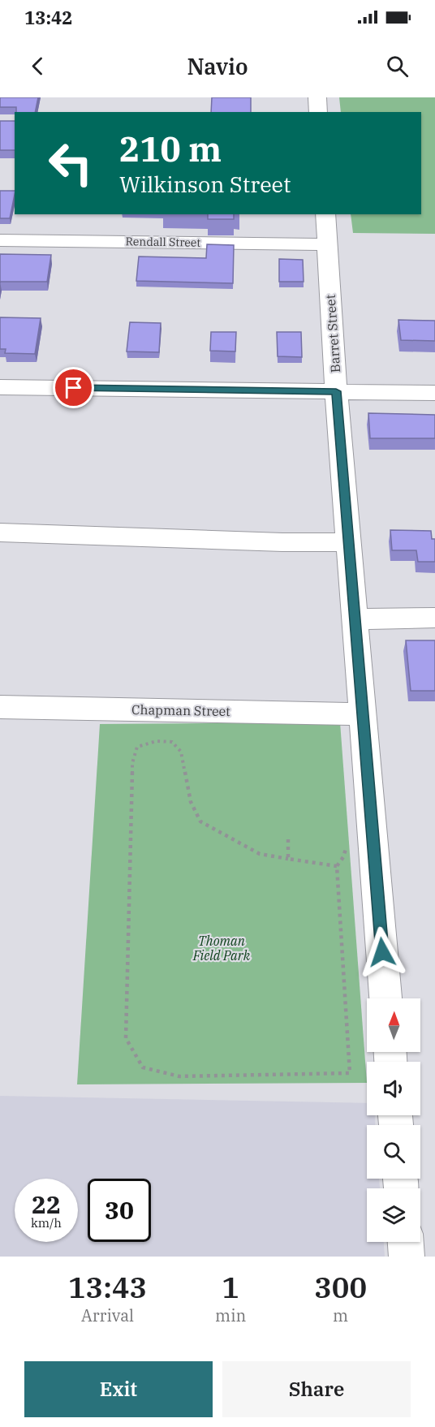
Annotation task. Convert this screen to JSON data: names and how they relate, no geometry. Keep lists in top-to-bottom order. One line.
{"streets":{"street":["Rendall Street","Barret Street","Chapman Street"]},"crossings":[["Rendall Street","Barret Street"],["Barret Street","Chapman Street"]],"parks":["Thoman Field Park"],"north":"top","page":{"status":"13:42","header":"Navio","turn":["210 m","Wilkinson Street"],"speed":"22 km/h","limit":"30","eta":["13:43","Arrival","1","min","300","m"],"buttons":["Exit","Share"]}}
